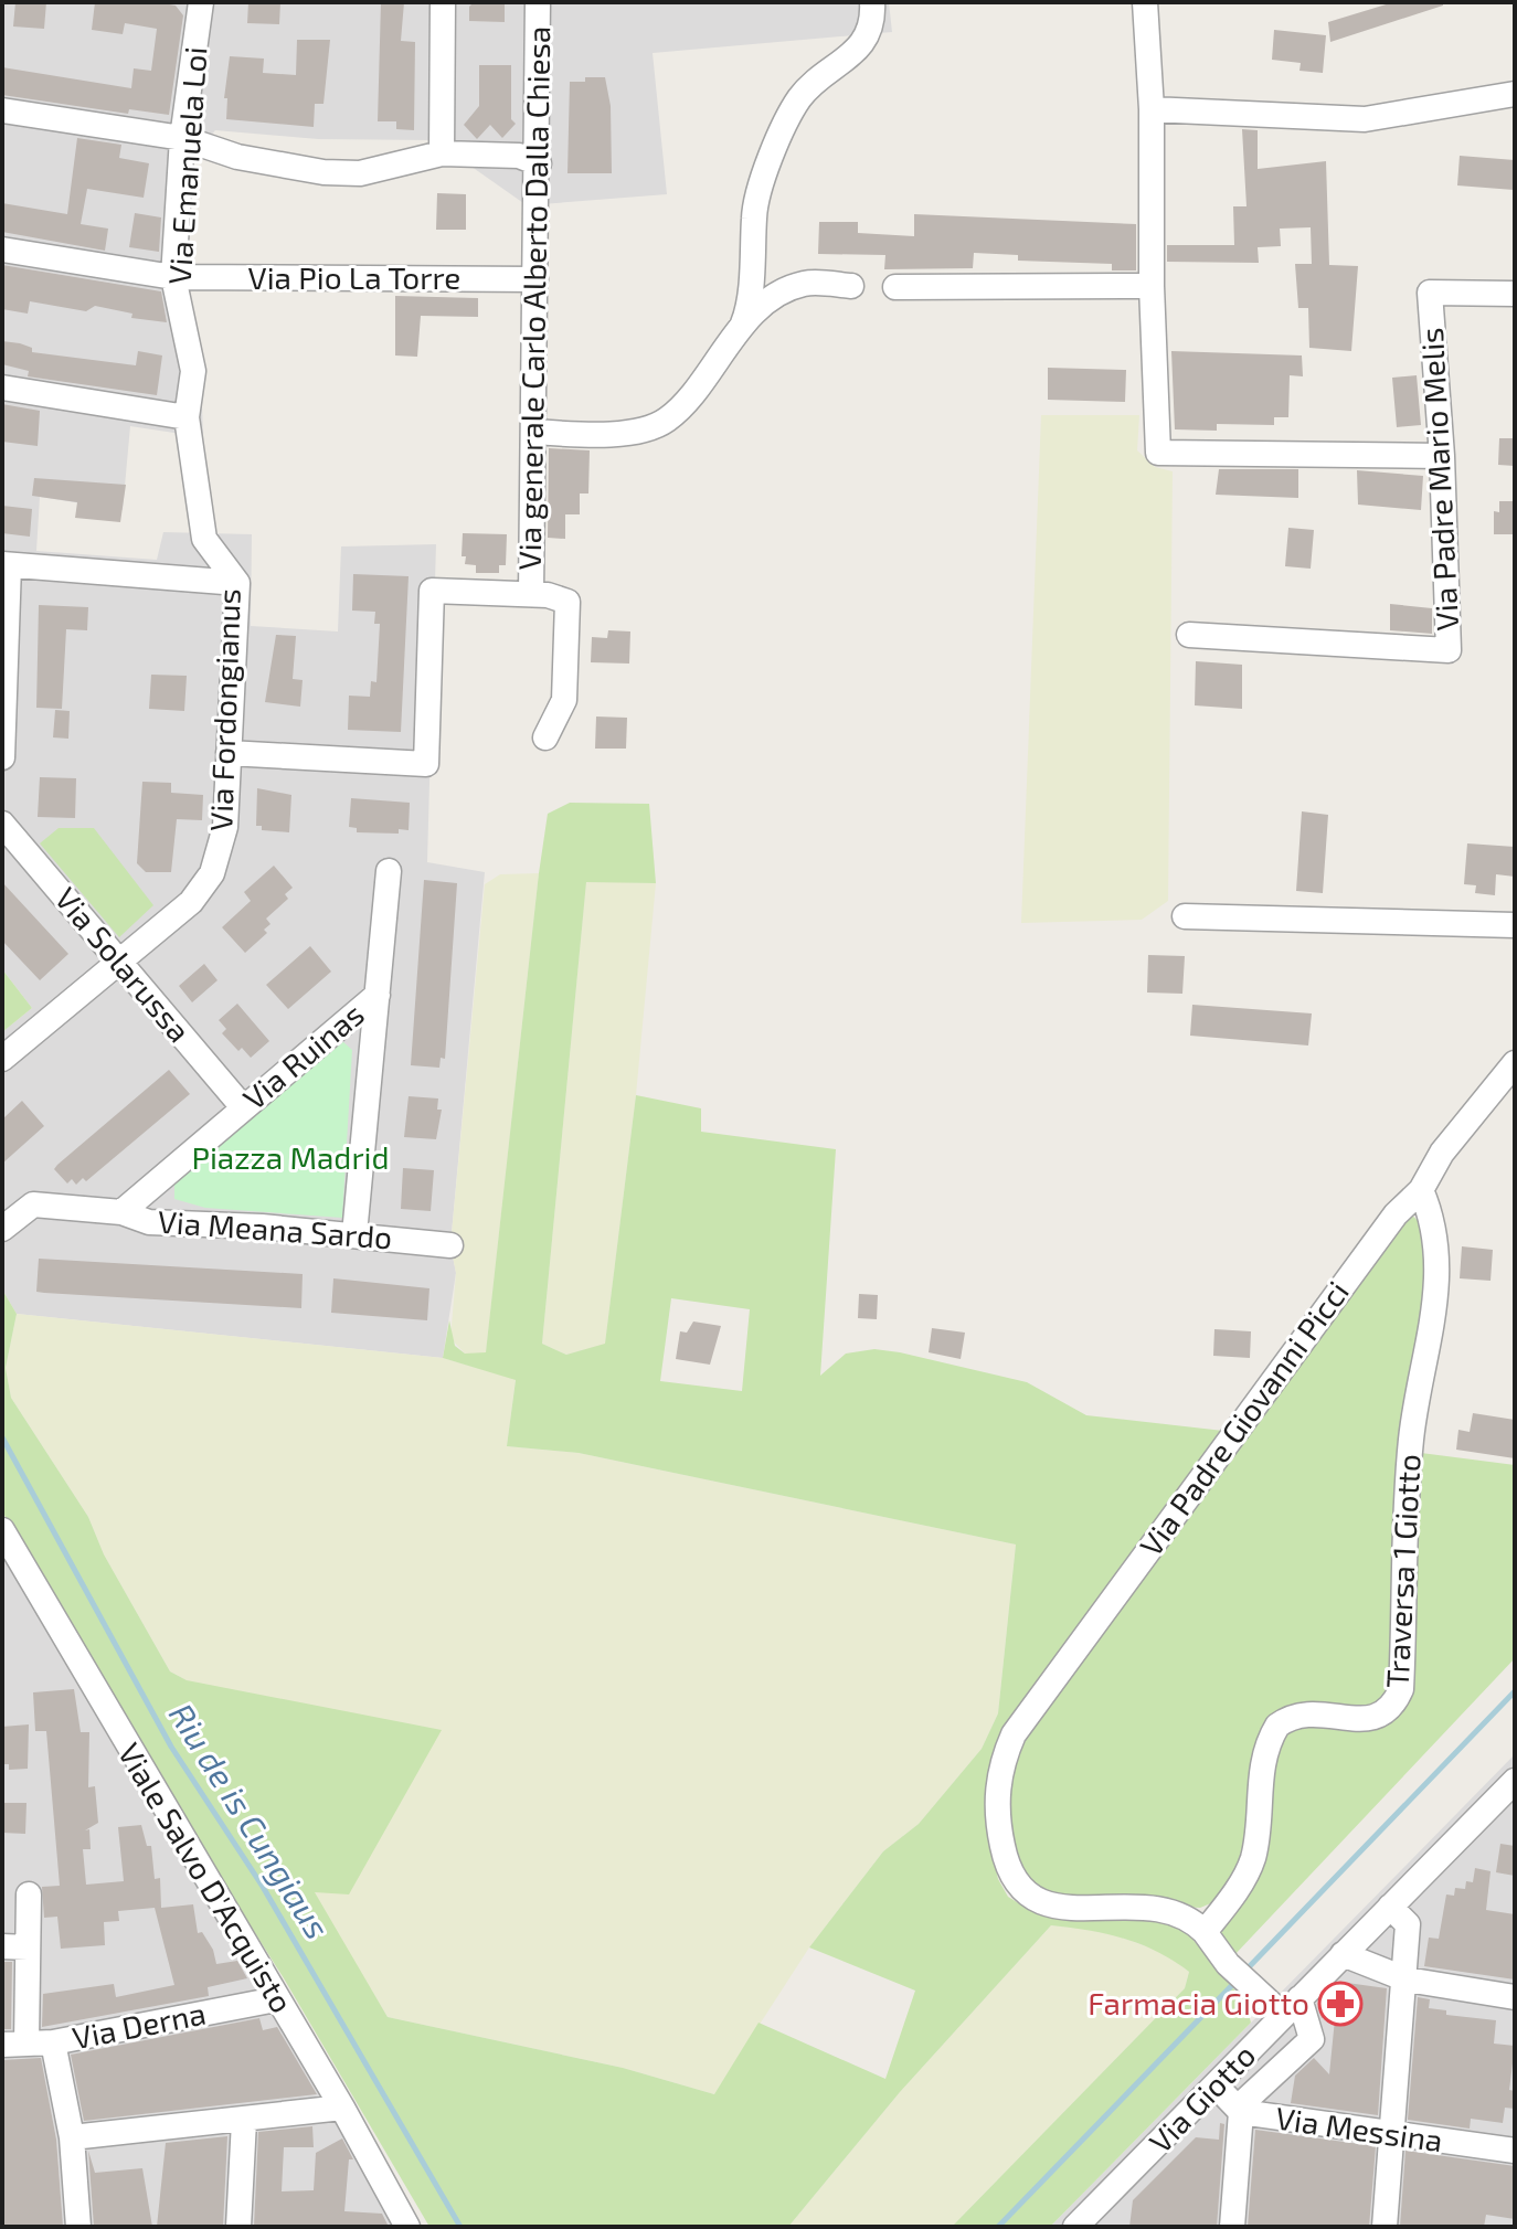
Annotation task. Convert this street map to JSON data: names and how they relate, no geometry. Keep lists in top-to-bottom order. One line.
{"streets":{"street":["Via Emanuela Loi","Via Pio La Torre","Via generale Carlo Alberto Dalla Chiesa","Via Padre Mario Melis","Via Fordongianus","Via Solarussa","Via Ruinas","Via Meana Sardo","Via Padre Giovanni Picci","Traversa 1 Giotto","Viale Salvo D'Acquisto","Via Derna","Via Giotto","Via Messina"]},"crossings":[["Via Emanuela Loi","Via Pio La Torre"],["Via Emanuela Loi","Via Fordongianus"],["Via Pio La Torre","Via generale Carlo Alberto Dalla Chiesa"],["Via Fordongianus","Via Solarussa"],["Via Solarussa","Via Ruinas"],["Via Ruinas","Via Meana Sardo"],["Via Padre Giovanni Picci","Traversa 1 Giotto"],["Viale Salvo D'Acquisto","Via Derna"],["Via Giotto","Via Messina"]],"water":["Riu de is Cungiaus"],"parks":["Piazza Madrid"],"places":{"pharmacy":["Farmacia Giotto"]}}
